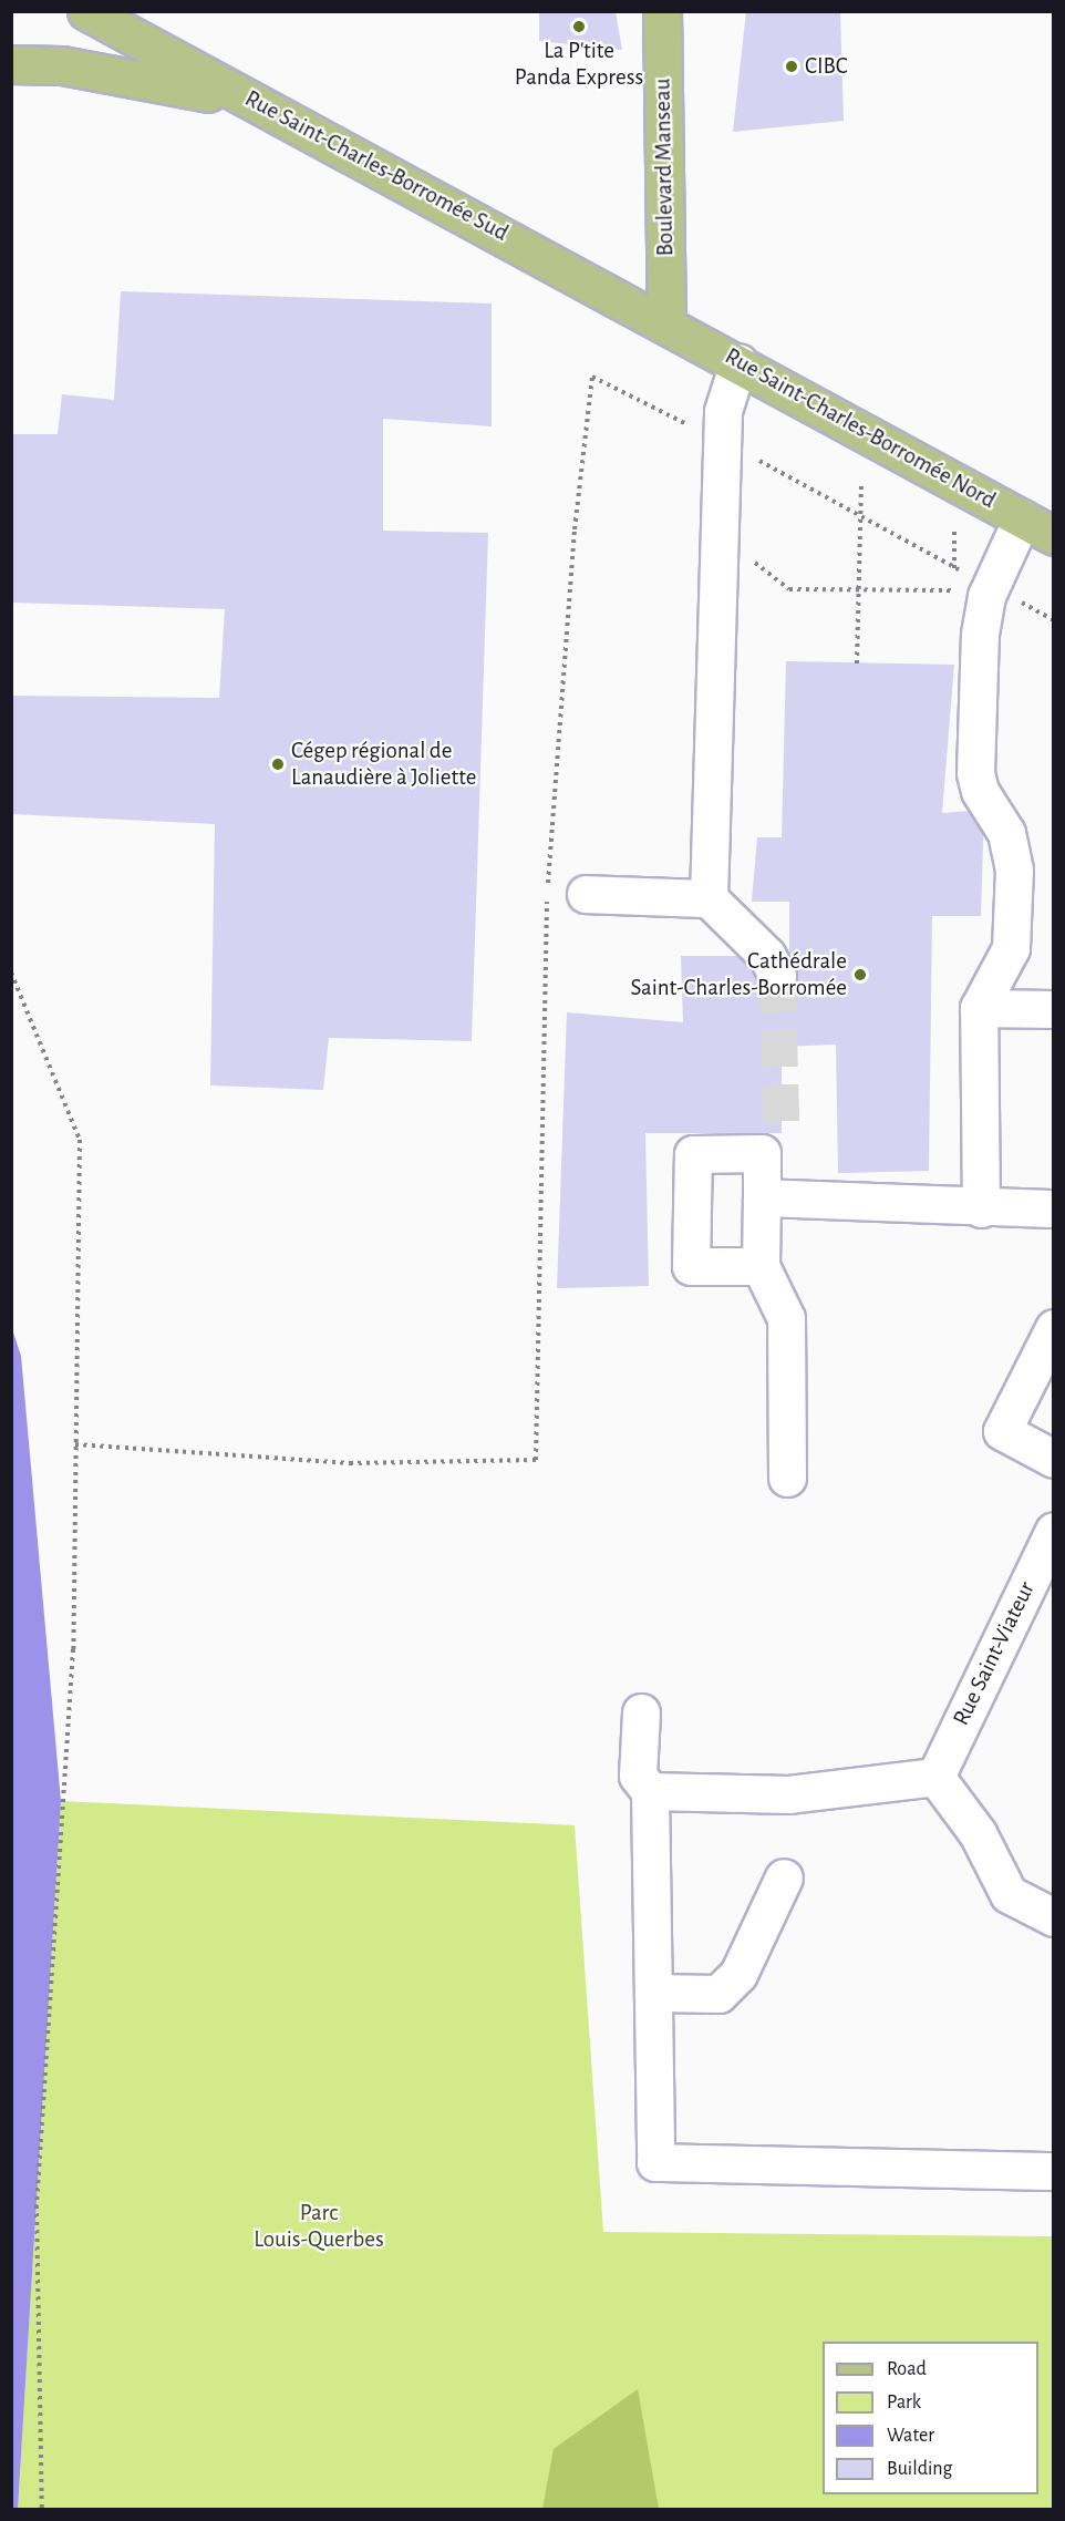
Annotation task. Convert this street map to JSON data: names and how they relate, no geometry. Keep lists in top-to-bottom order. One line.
{"streets":{"main road":["Rue Saint-Charles-Borromée Sud","Boulevard Manseau","Rue Saint-Charles-Borromée Nord"],"street":["Rue Saint-Viateur"]},"crossings":[["Rue Saint-Charles-Borromée Sud","Boulevard Manseau"],["Rue Saint-Charles-Borromée Sud","Rue Saint-Charles-Borromée Nord"],["Boulevard Manseau","Rue Saint-Charles-Borromée Nord"]],"parks":["Parc Louis-Querbes"],"places":["La P'tite Panda Express","CIBC","Cégep régional de Lanaudière à Joliette","Cathédrale Saint-Charles-Borromée"],"legend":["Road","Park","Water","Building"]}
